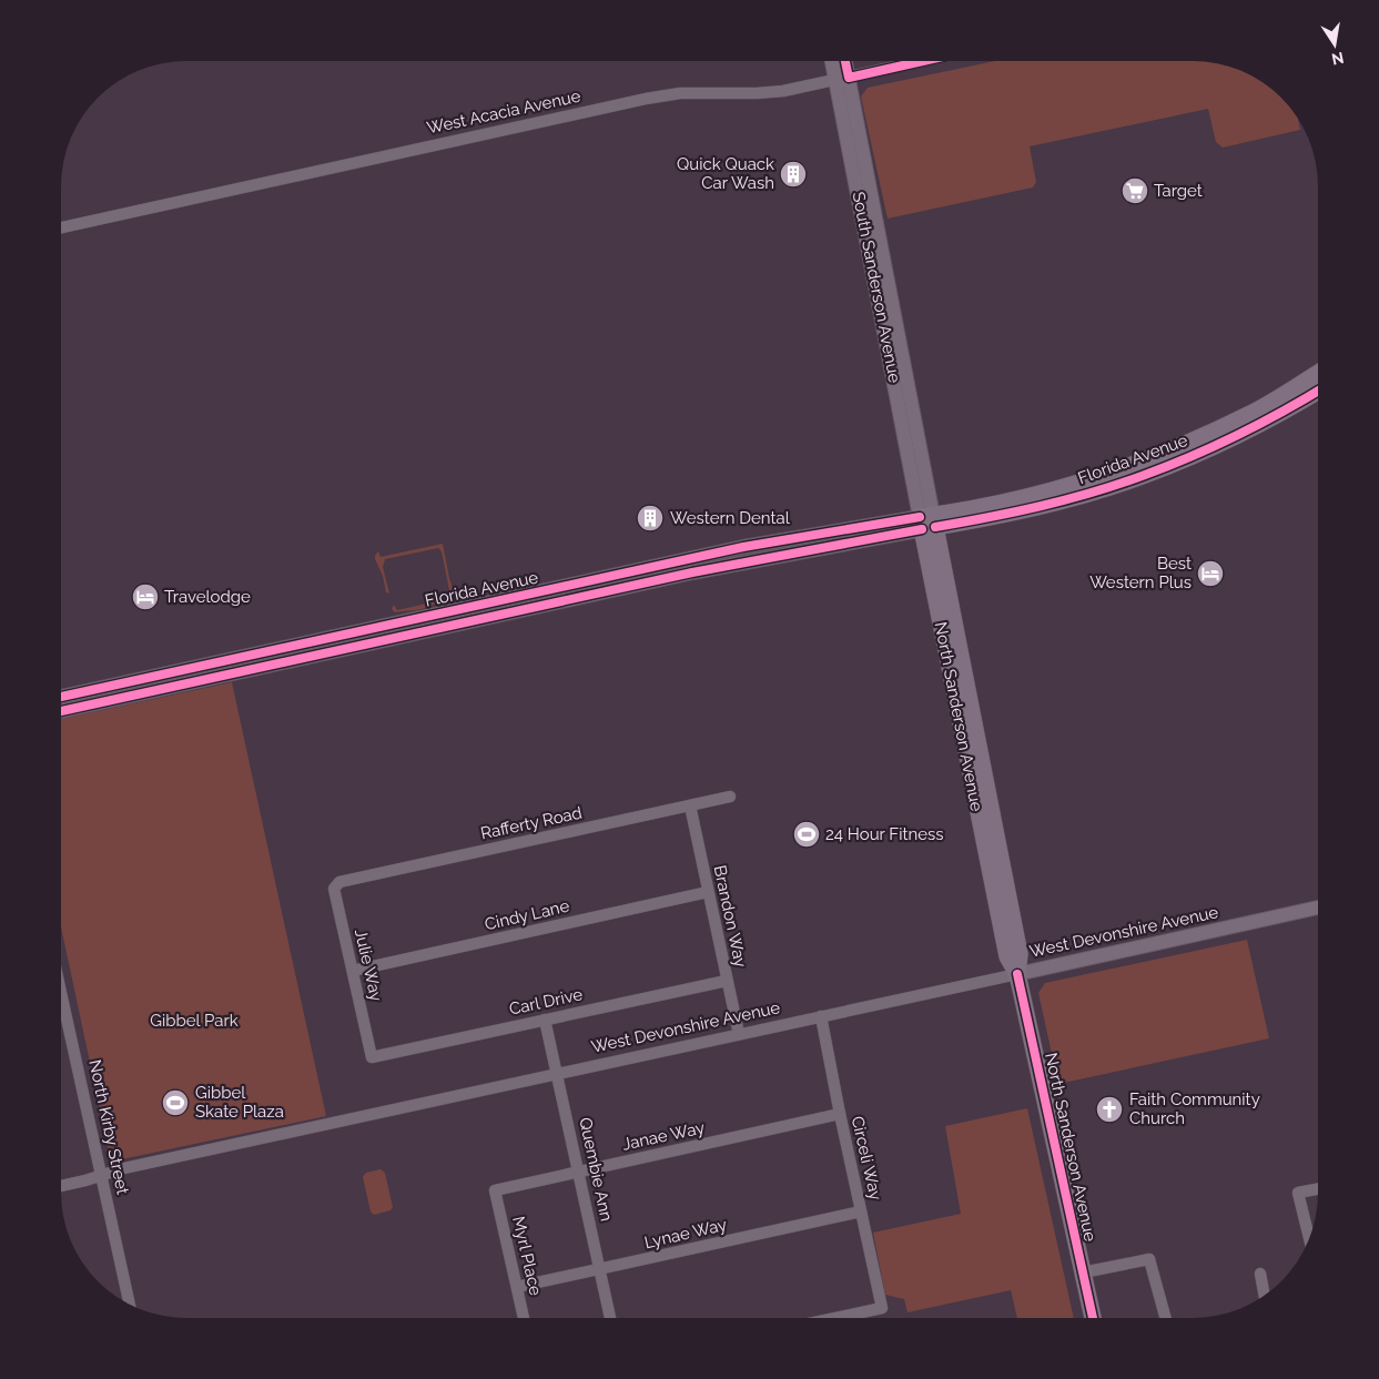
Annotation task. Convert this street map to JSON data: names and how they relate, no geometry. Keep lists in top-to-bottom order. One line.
{"streets":{"highway":["Florida Avenue","North Sanderson Avenue"],"main road":["South Sanderson Avenue","West Devonshire Avenue"],"street":["West Acacia Avenue","Rafferty Road","Cindy Lane","Brandon Way","Julie Way","Carl Drive","North Kirby Street","Janae Way","Circeli Way","Quembie Ann","Lynae Way","Myrl Place"]},"crossings":[["West Acacia Avenue","South Sanderson Avenue"],["South Sanderson Avenue","Florida Avenue"],["South Sanderson Avenue","North Sanderson Avenue"],["Florida Avenue","North Sanderson Avenue"],["North Sanderson Avenue","West Devonshire Avenue"],["Rafferty Road","Brandon Way"],["Rafferty Road","Julie Way"],["Cindy Lane","Brandon Way"],["Cindy Lane","Julie Way"],["Brandon Way","West Devonshire Avenue"],["Brandon Way","Carl Drive"],["West Devonshire Avenue","North Kirby Street"],["West Devonshire Avenue","Circeli Way"],["West Devonshire Avenue","Quembie Ann"],["Julie Way","Carl Drive"],["Carl Drive","Quembie Ann"],["Janae Way","Circeli Way"],["Janae Way","Quembie Ann"],["Janae Way","Myrl Place"],["Circeli Way","Lynae Way"],["Quembie Ann","Lynae Way"],["Lynae Way","Myrl Place"]],"parks":["Gibbel Park"],"places":{"building":["Quick Quack Car Wash","Western Dental"],"supermarket":["Target"],"hotel":["Best Western Plus","Travelodge"],"sports":["24 Hour Fitness","Gibbel Skate Plaza"],"church":["Faith Community Church"]},"north":"bottom"}
